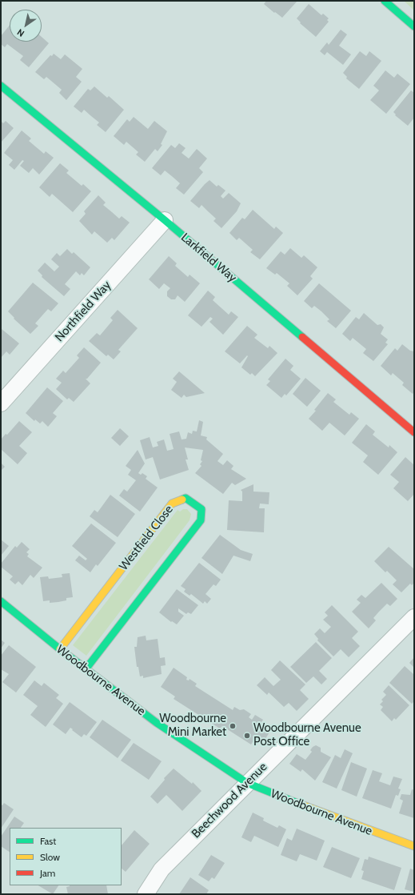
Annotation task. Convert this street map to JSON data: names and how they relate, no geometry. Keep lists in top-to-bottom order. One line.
{"streets":{"street":["Larkfield Way","Northfield Way","Westfield Close","Woodbourne Avenue","Beechwood Avenue"]},"crossings":[["Larkfield Way","Northfield Way"],["Westfield Close","Woodbourne Avenue"],["Woodbourne Avenue","Beechwood Avenue"]],"places":["Woodbourne Mini Market","Woodbourne Avenue Post Office"],"legend":["Fast","Slow","Jam"],"north":"bottom left"}
